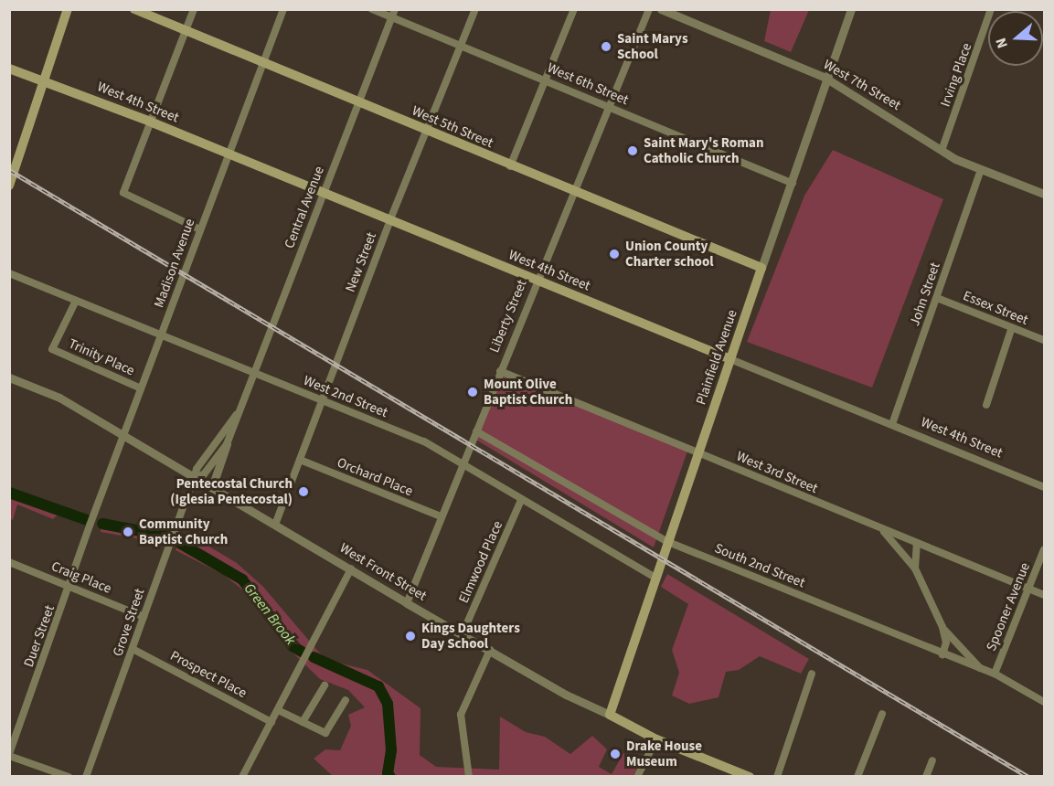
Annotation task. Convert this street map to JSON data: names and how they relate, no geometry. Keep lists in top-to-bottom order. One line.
{"streets":{"main road":["West 4th Street","West 5th Street","Plainfield Avenue","West Front Street"],"street":["Irving Place","West 6th Street","West 7th Street","Central Avenue","New Street","Madison Avenue","John Street","Essex Street","Liberty Street","Trinity Place","West 2nd Street","West 3rd Street","Orchard Place","Elmwood Place","South 2nd Street","Craig Place","Spooner Avenue","Grove Street","Duer Street","Prospect Place"]},"crossings":[["Irving Place","West 7th Street"],["West 6th Street","Central Avenue"],["West 6th Street","New Street"],["West 6th Street","Liberty Street"],["West 6th Street","Plainfield Avenue"],["West 7th Street","John Street"],["West 7th Street","Plainfield Avenue"],["West 4th Street","Central Avenue"],["West 4th Street","New Street"],["West 4th Street","Madison Avenue"],["West 4th Street","John Street"],["West 4th Street","Liberty Street"],["West 4th Street","Plainfield Avenue"],["West 5th Street","Central Avenue"],["West 5th Street","New Street"],["West 5th Street","Madison Avenue"],["West 5th Street","Liberty Street"],["West 5th Street","Plainfield Avenue"],["Central Avenue","West 2nd Street"],["Central Avenue","West Front Street"],["Central Avenue","Grove Street"],["New Street","West 2nd Street"],["New Street","Orchard Place"],["New Street","West Front Street"],["Madison Avenue","Trinity Place"],["Madison Avenue","West 2nd Street"],["Madison Avenue","West Front Street"],["Madison Avenue","Duer Street"],["John Street","Essex Street"],["Liberty Street","West 2nd Street"],["Liberty Street","West 3rd Street"],["Liberty Street","Orchard Place"],["Liberty Street","South 2nd Street"],["Liberty Street","West Front Street"],["Trinity Place","West 2nd Street"],["Plainfield Avenue","West 2nd Street"],["Plainfield Avenue","West 3rd Street"],["Plainfield Avenue","South 2nd Street"],["Plainfield Avenue","West Front Street"],["West 2nd Street","Elmwood Place"],["West 3rd Street","Spooner Avenue"],["Elmwood Place","West Front Street"],["South 2nd Street","Spooner Avenue"],["West Front Street","Grove Street"],["Craig Place","Grove Street"],["Craig Place","Duer Street"],["Grove Street","Prospect Place"]],"water":["Green Brook"],"places":["Saint Marys School","Saint Mary's Roman Catholic Church","Union County Charter school","Mount Olive Baptist Church","Pentecostal Church (Iglesia Pentecostal)","Community Baptist Church","Kings Daughters Day School","Drake House Museum"],"north":"left"}
